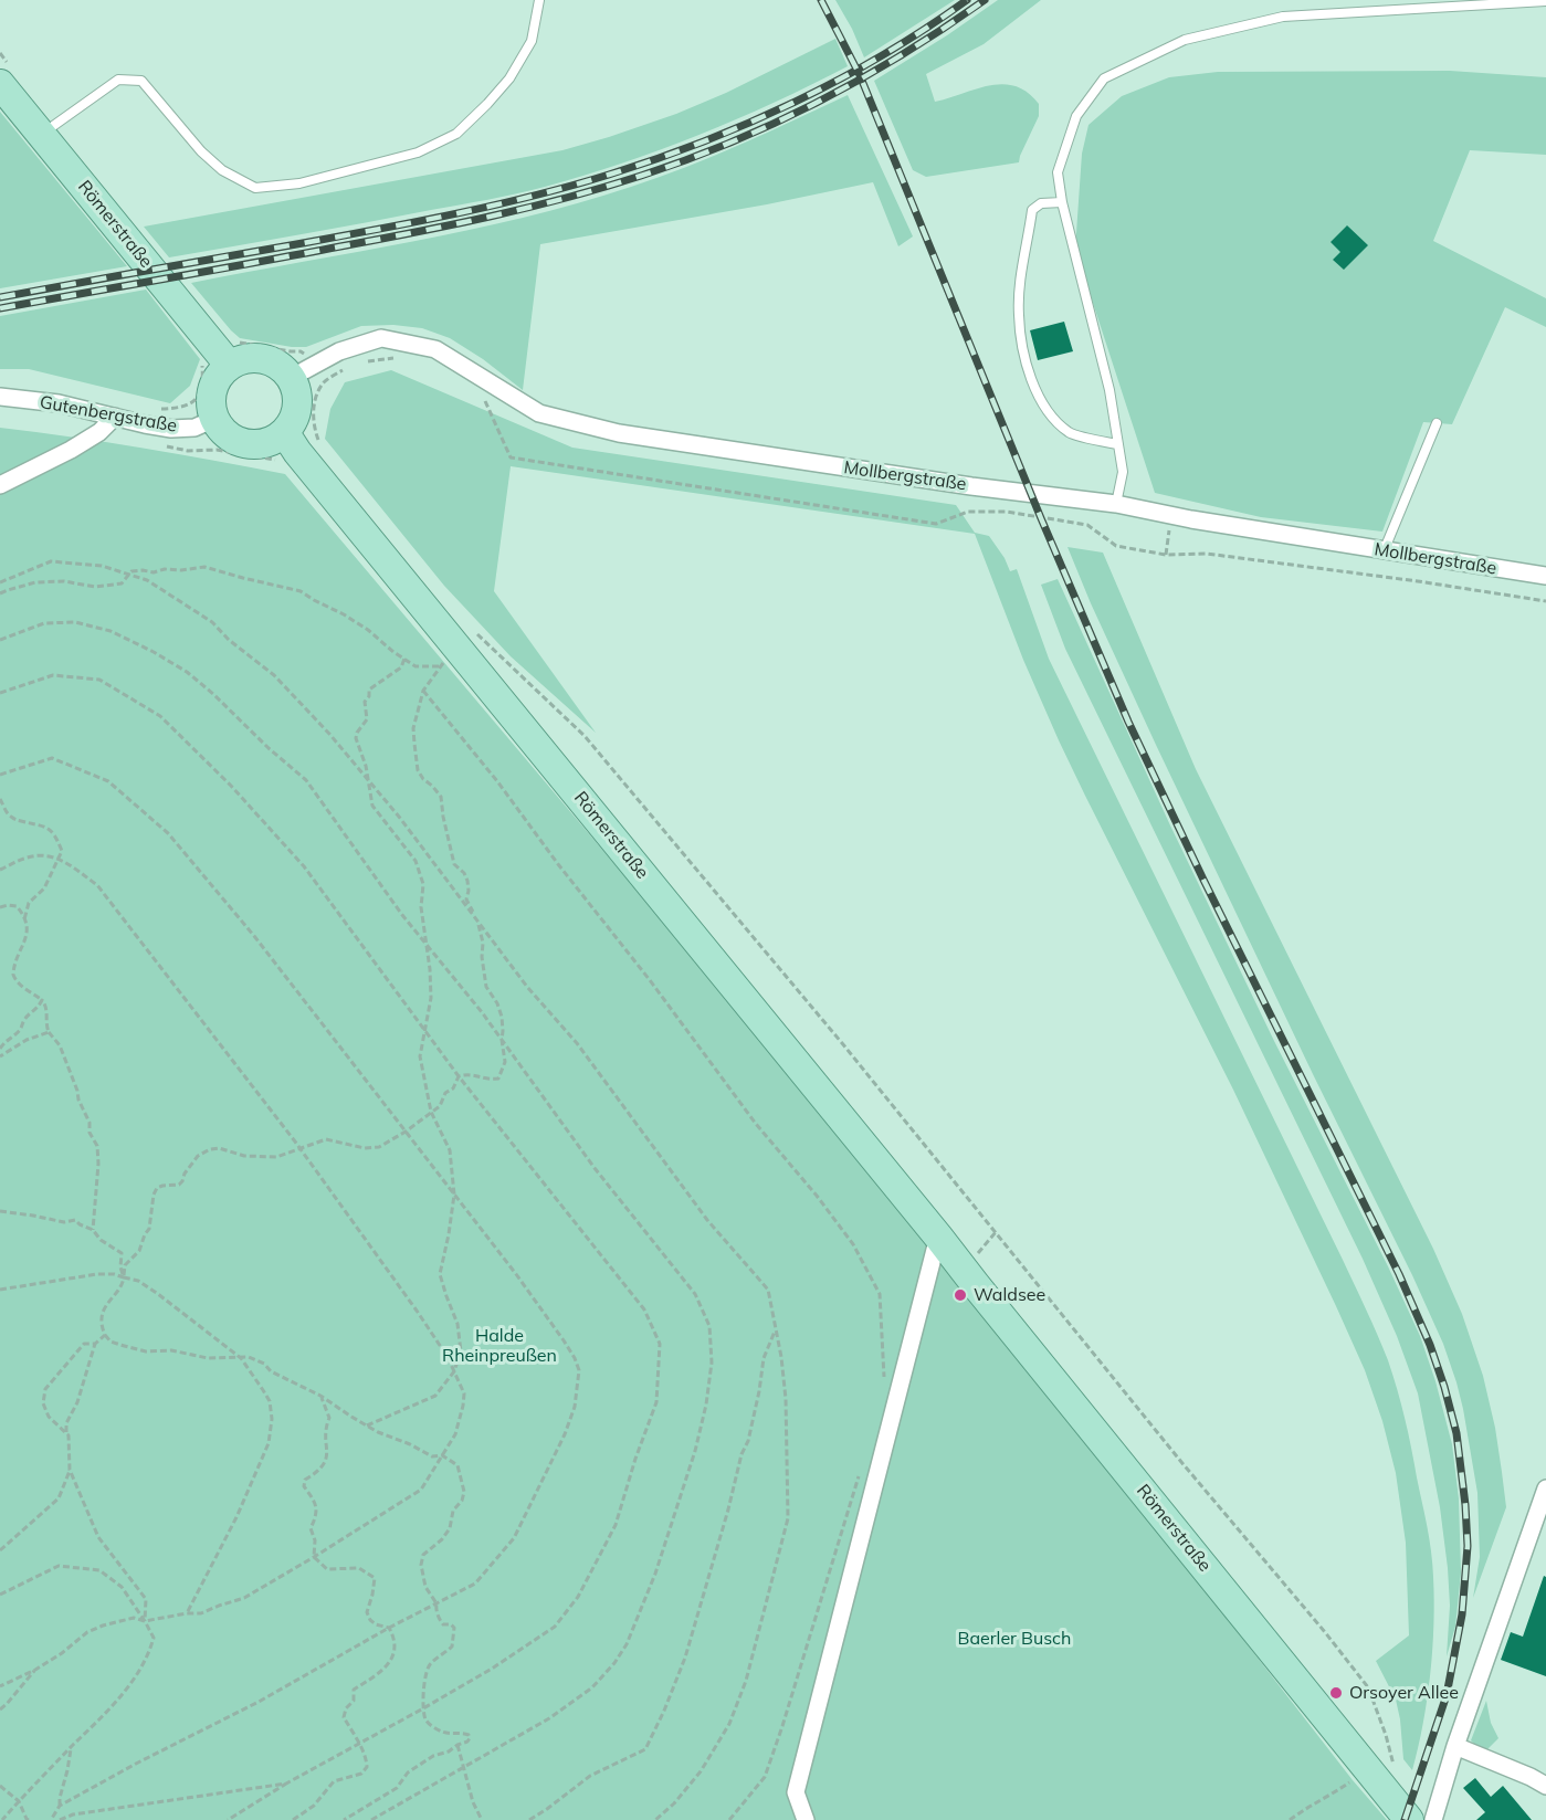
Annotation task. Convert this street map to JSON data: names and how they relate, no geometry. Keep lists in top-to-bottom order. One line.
{"streets":{"main road":["Römerstraße"],"street":["Gutenbergstraße","Mollbergstraße"]},"parks":["Halde Rheinpreußen","Baerler Busch"],"places":["Waldsee","Orsoyer Allee"]}
